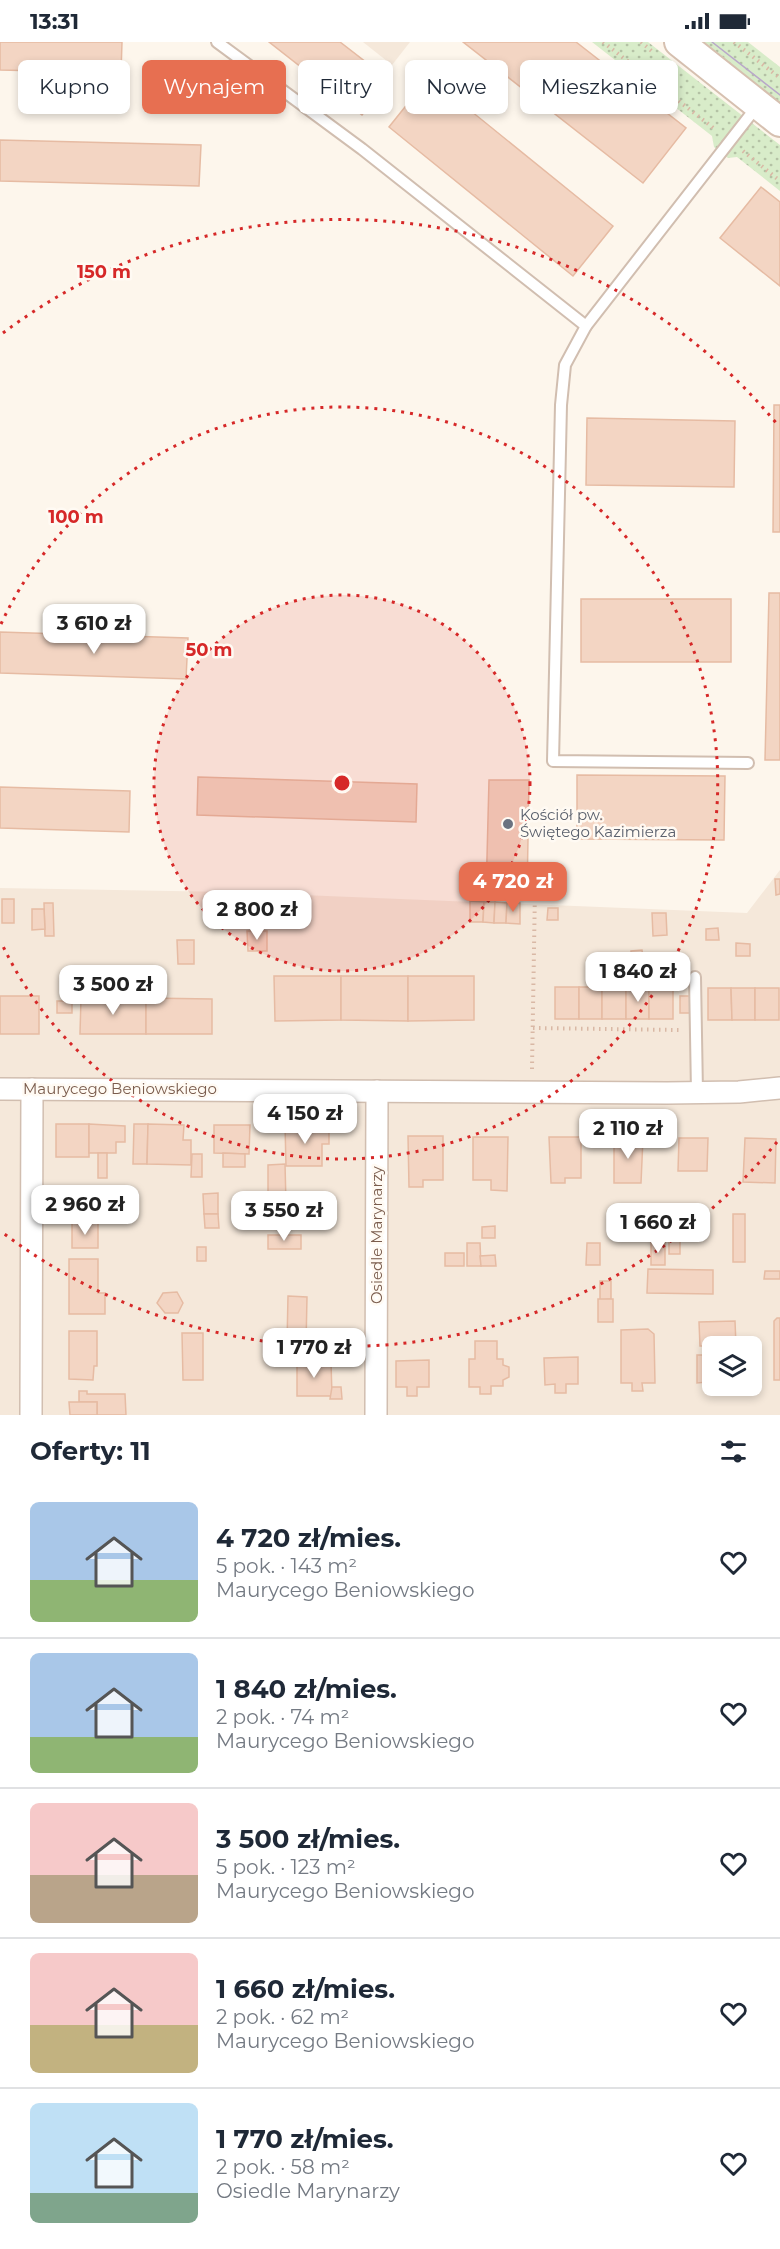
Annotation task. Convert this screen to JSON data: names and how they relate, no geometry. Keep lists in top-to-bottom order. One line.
{"streets":{"street":["Maurycego Beniowskiego","Osiedle Marynarzy"]},"crossings":[["Maurycego Beniowskiego","Osiedle Marynarzy"]],"places":["Kościół pw. Świętego Kazimierza"],"page":{"status":"13:31","chip":["Kupno","Wynajem","Filtry","Nowe","Mieszkanie"],"price":["3 610 zł","4 720 zł","2 800 zł","1 840 zł","3 500 zł","4 150 zł","2 110 zł","2 960 zł","3 550 zł","1 660 zł","1 770 zł"],"heading":"Oferty: 11","list":[{"name":"4 720 zł/mies.","note":"5 pok. · 143 m² · Maurycego Beniowskiego"},{"name":"1 840 zł/mies.","note":"2 pok. · 74 m² · Maurycego Beniowskiego"},{"name":"3 500 zł/mies.","note":"5 pok. · 123 m² · Maurycego Beniowskiego"},{"name":"1 660 zł/mies.","note":"2 pok. · 62 m² · Maurycego Beniowskiego"},{"name":"1 770 zł/mies.","note":"2 pok. · 58 m² · Osiedle Marynarzy"}]},"rings":["150 m","100 m","50 m"]}
